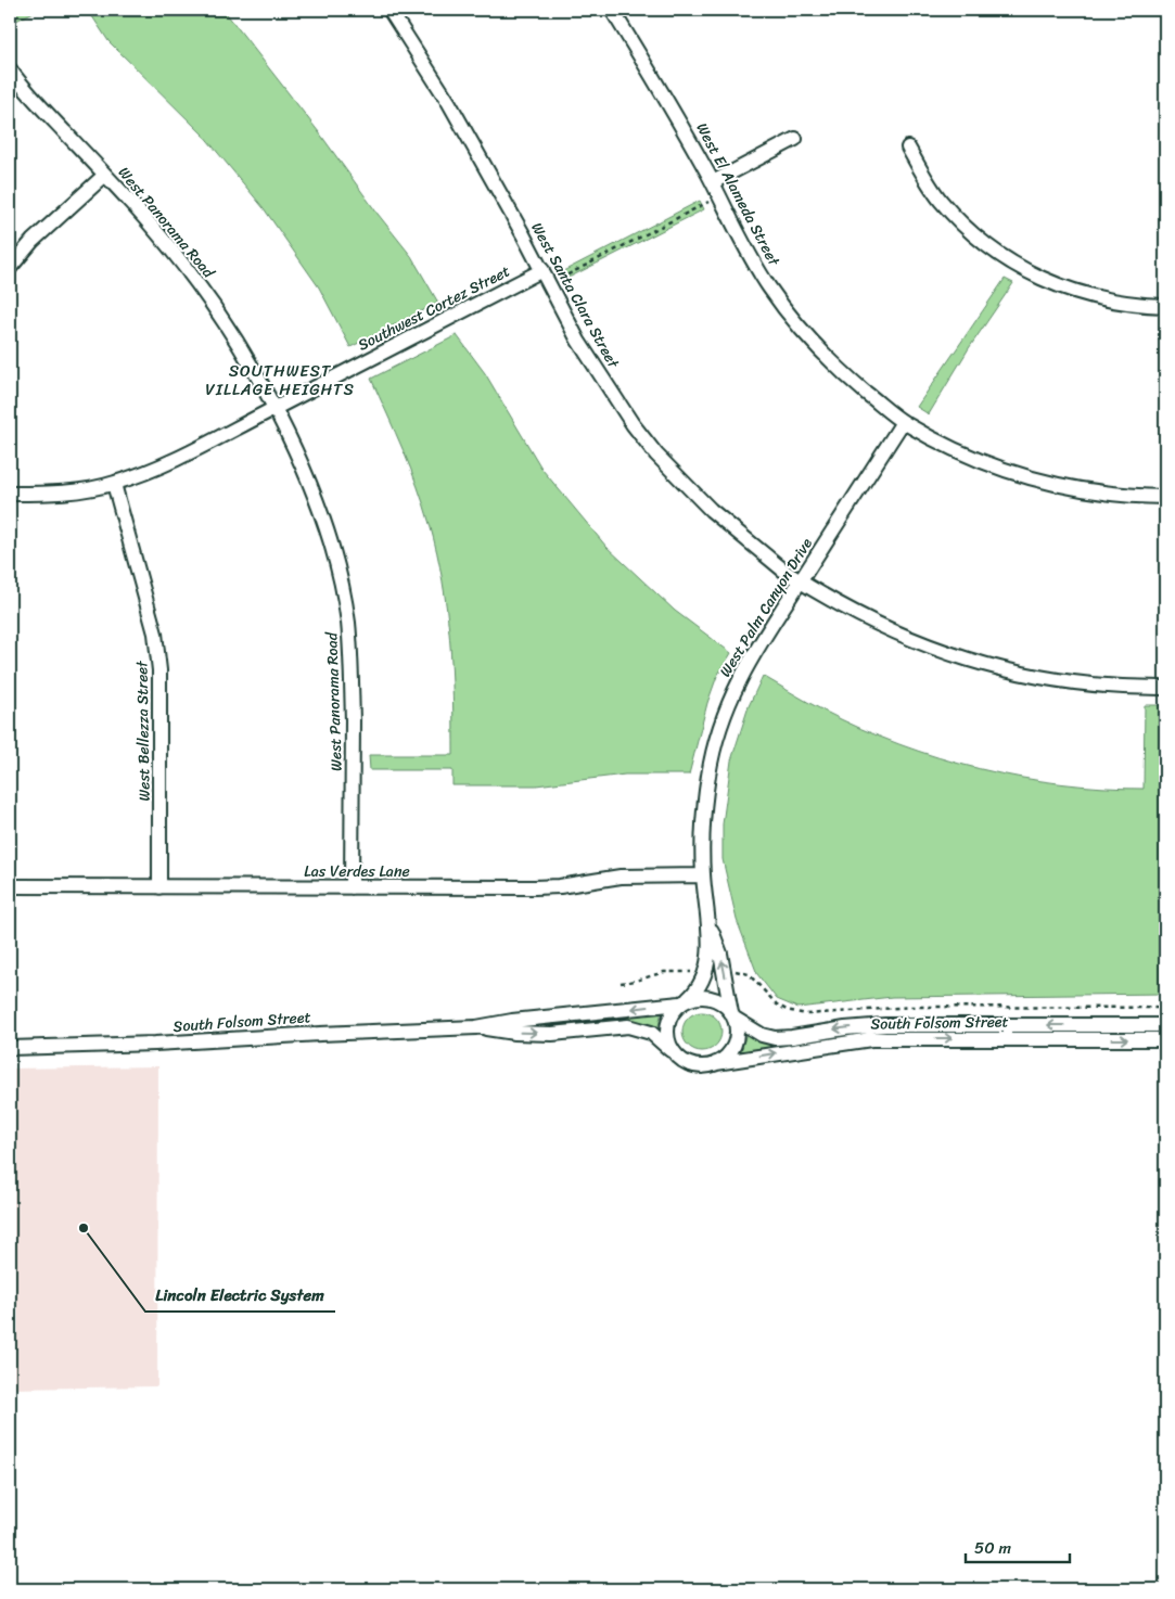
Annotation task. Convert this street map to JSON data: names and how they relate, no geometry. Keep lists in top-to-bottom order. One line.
{"streets":{"street":["West El Alameda Street","West Panorama Road","West Santa Clara Street","Southwest Cortez Street","West Palm Canyon Drive","West Bellezza Street","Las Verdes Lane","South Folsom Street"]},"crossings":[["West El Alameda Street","West Palm Canyon Drive"],["West Panorama Road","Southwest Cortez Street"],["West Panorama Road","Las Verdes Lane"],["West Santa Clara Street","Southwest Cortez Street"],["West Santa Clara Street","West Palm Canyon Drive"],["Southwest Cortez Street","West Bellezza Street"],["West Palm Canyon Drive","Las Verdes Lane"],["West Palm Canyon Drive","South Folsom Street"],["West Bellezza Street","Las Verdes Lane"]],"districts":["SOUTHWEST VILLAGE HEIGHTS"],"places":["Lincoln Electric System"],"scale_bar":"50 m"}
